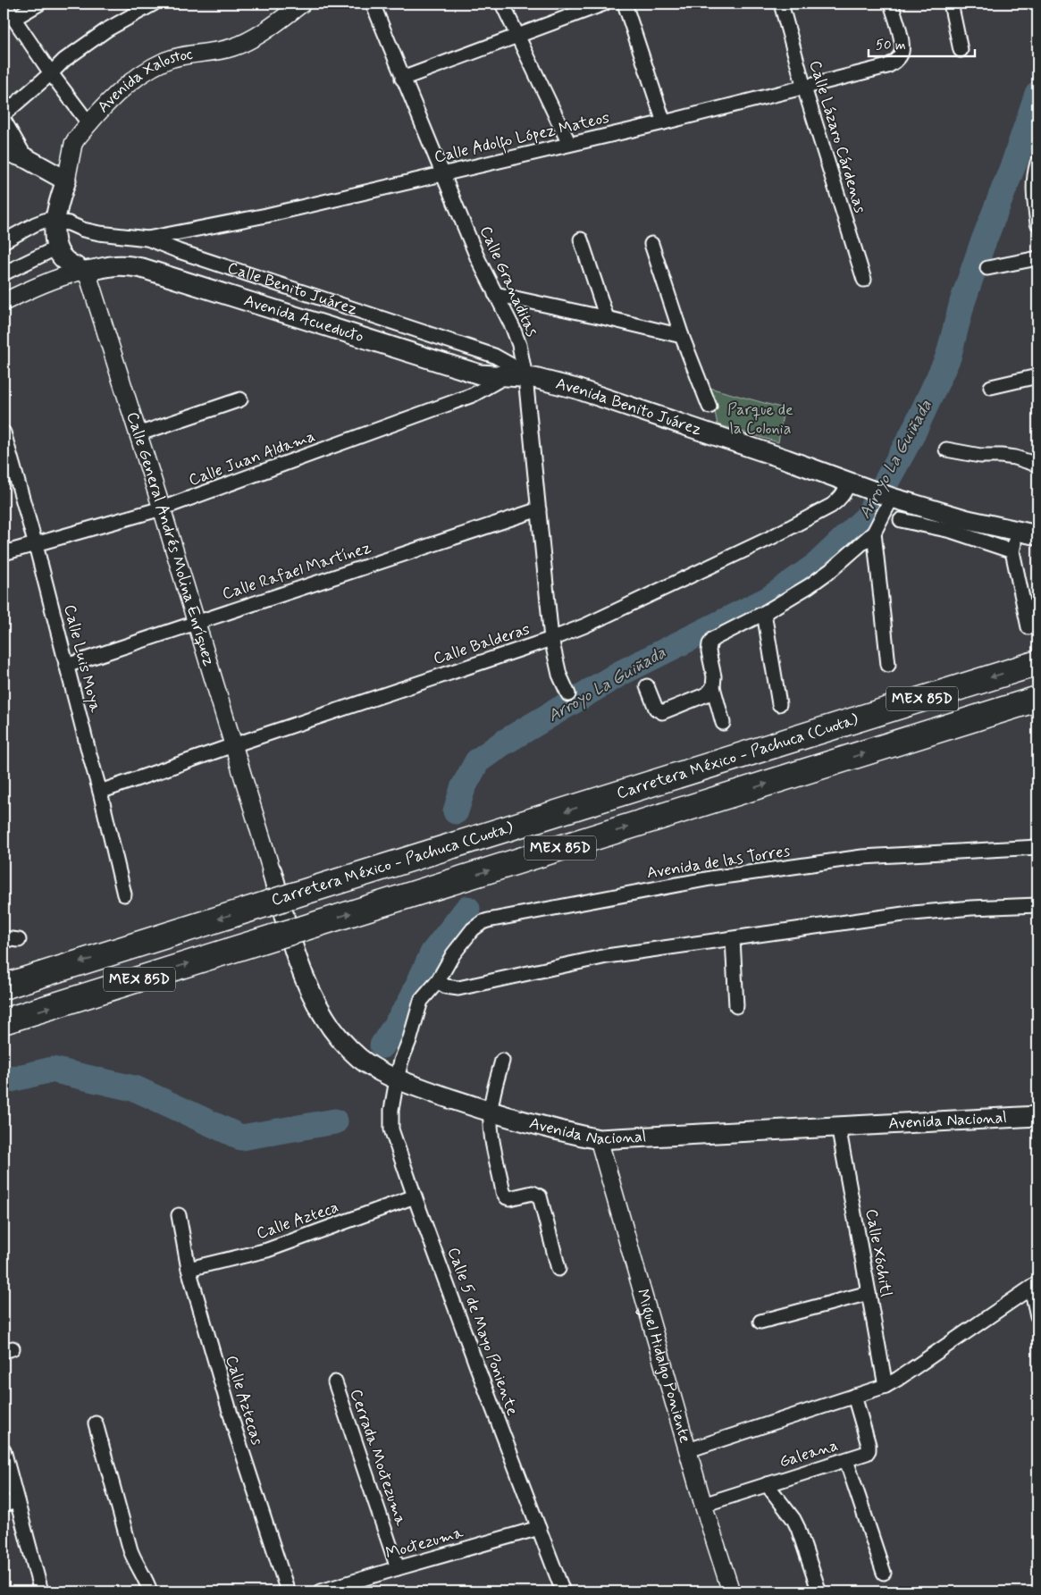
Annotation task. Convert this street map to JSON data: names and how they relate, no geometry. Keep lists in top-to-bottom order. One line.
{"streets":{"highway":["MEX 85D","Carretera México - Pachuca (Cuota)"],"main road":["Avenida Xalostoc","Avenida Acueducto","Avenida Benito Juárez","Calle General Andrés Molina Enríquez","Avenida Nacional"],"street":["Calle Lázaro Cárdenas","Calle Adolfo López Mateos","Calle Granaditas","Calle Benito Juárez","Calle Juan Aldama","Calle Rafael Martínez","Calle Balderas","Calle Luis Moya","Avenida de las Torres","Calle Azteca","Calle Xóchitl","Calle 5 de Mayo Poniente","Miguel Hidalgo Poniente","Calle Aztecas","Galeana","Cerrada Moctezuma","Moctezuma"]},"crossings":[["Avenida Xalostoc","Calle Benito Juárez"],["Calle Lázaro Cárdenas","Calle Adolfo López Mateos"],["Calle Adolfo López Mateos","Calle Granaditas"],["Calle Adolfo López Mateos","Calle Benito Juárez"],["Calle Granaditas","Calle Benito Juárez"],["Calle Granaditas","Avenida Acueducto"],["Calle Granaditas","Avenida Benito Juárez"],["Calle Granaditas","Calle Rafael Martínez"],["Calle Granaditas","Calle Balderas"],["Calle Benito Juárez","Avenida Acueducto"],["Calle Benito Juárez","Avenida Benito Juárez"],["Avenida Acueducto","Avenida Benito Juárez"],["Avenida Acueducto","Calle Juan Aldama"],["Avenida Acueducto","Calle General Andrés Molina Enríquez"],["Avenida Benito Juárez","Calle Balderas"],["Calle Juan Aldama","Calle General Andrés Molina Enríquez"],["Calle Juan Aldama","Calle Luis Moya"],["Calle General Andrés Molina Enríquez","Calle Rafael Martínez"],["Calle General Andrés Molina Enríquez","Calle Balderas"],["Calle General Andrés Molina Enríquez","Avenida Nacional"],["Calle Rafael Martínez","Calle Luis Moya"],["Calle Balderas","Calle Luis Moya"],["Avenida de las Torres","Avenida Nacional"],["Avenida de las Torres","Calle 5 de Mayo Poniente"],["Avenida Nacional","Calle Xóchitl"],["Avenida Nacional","Calle 5 de Mayo Poniente"],["Avenida Nacional","Miguel Hidalgo Poniente"],["Calle Azteca","Calle 5 de Mayo Poniente"],["Calle Azteca","Calle Aztecas"],["Calle 5 de Mayo Poniente","Moctezuma"],["Miguel Hidalgo Poniente","Galeana"],["Cerrada Moctezuma","Moctezuma"]],"water":["Arroyo La Guiñada"],"parks":["Parque de la Colonia"],"scale_bar":"50 m"}
